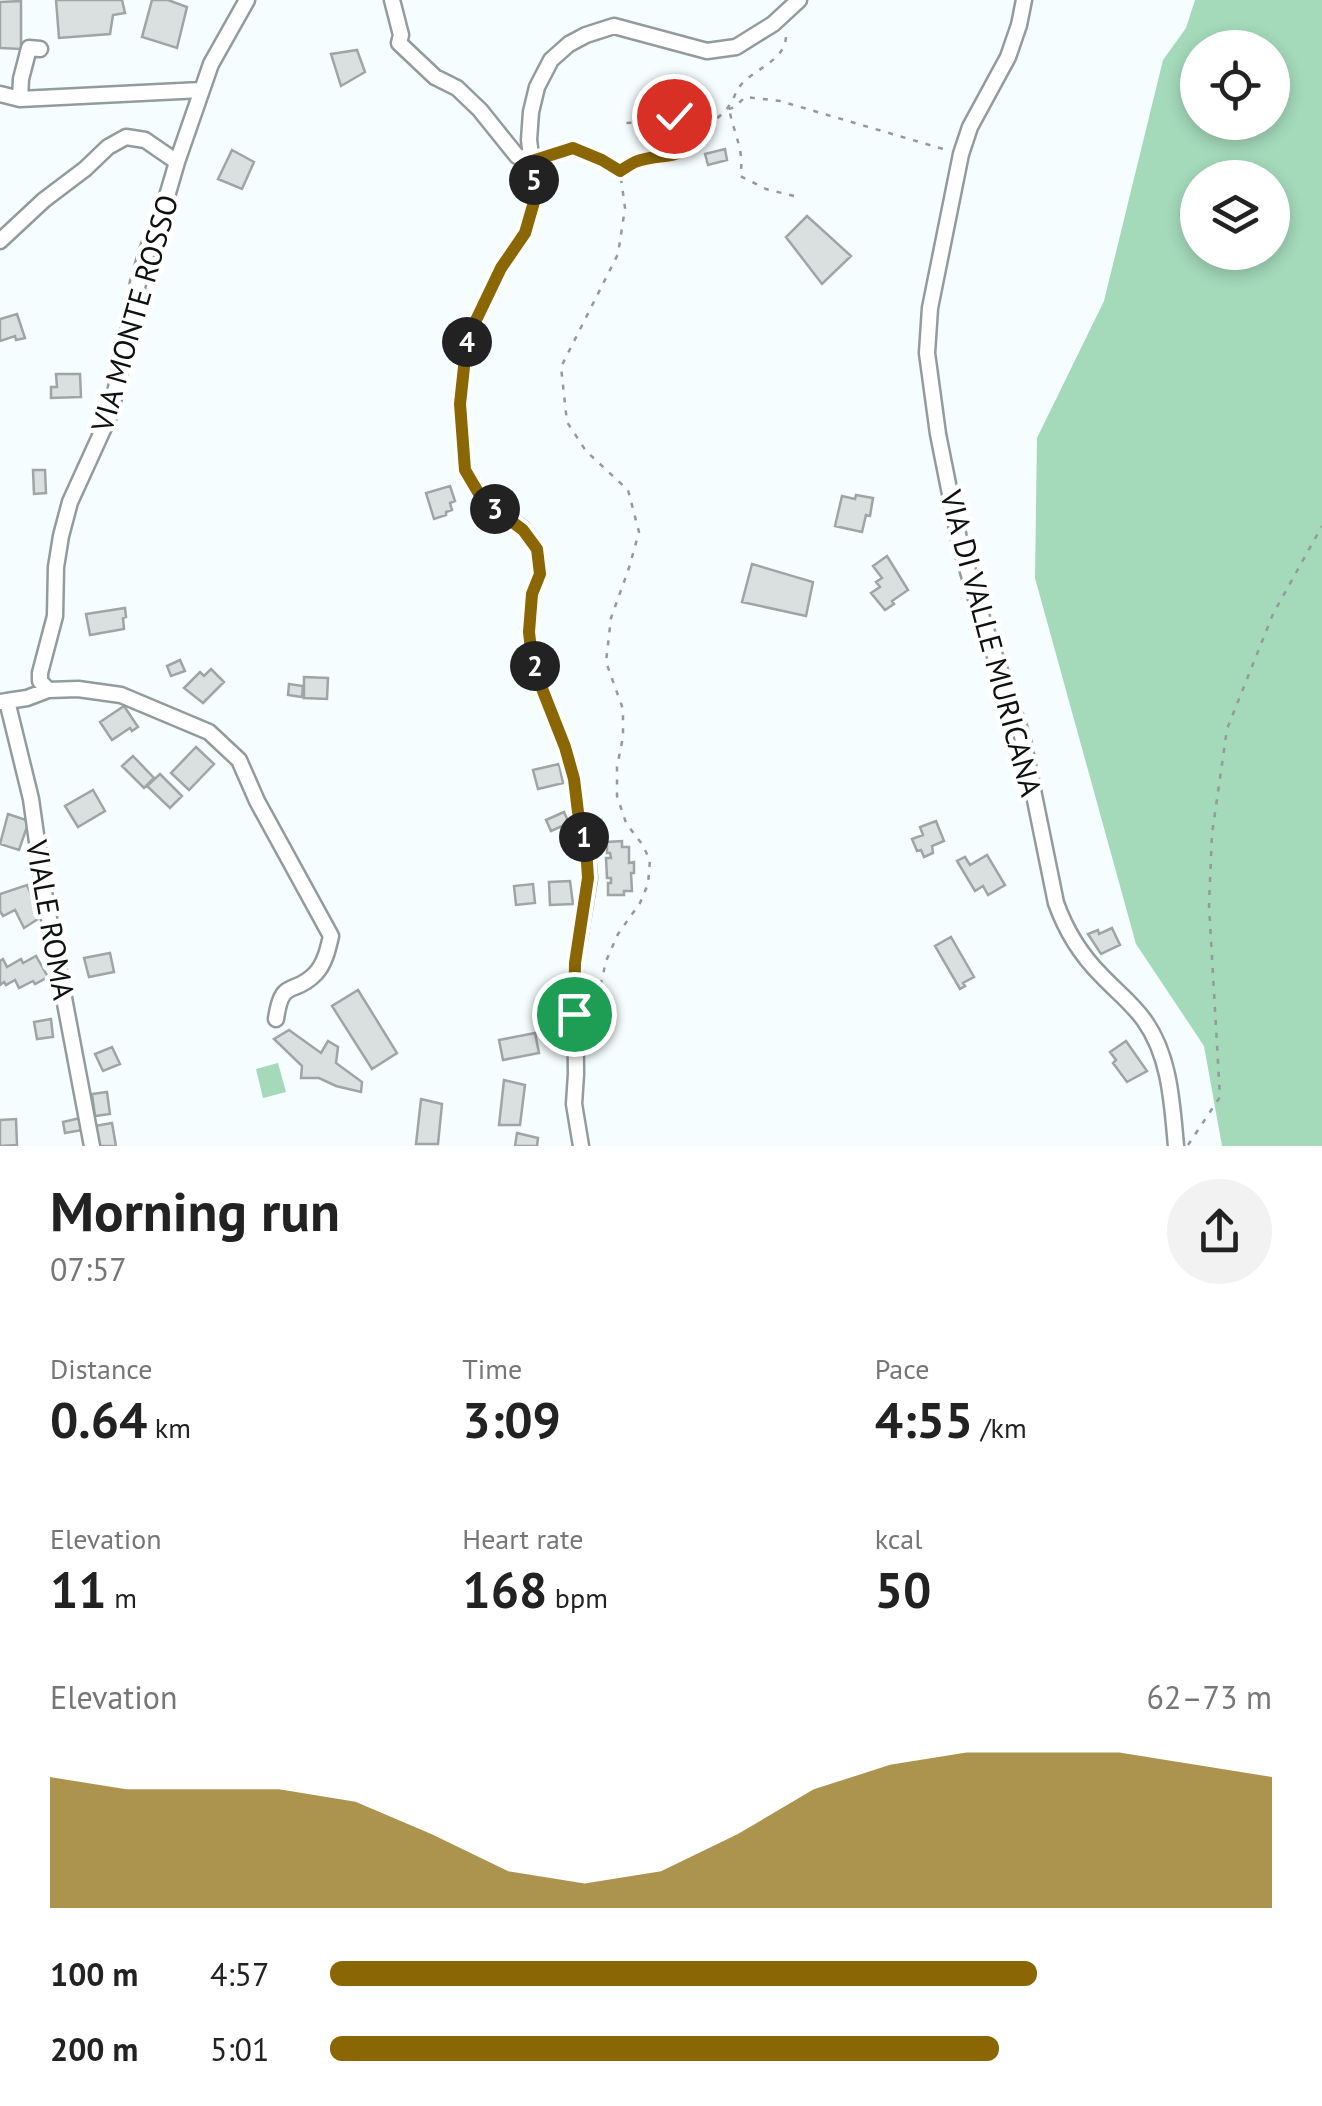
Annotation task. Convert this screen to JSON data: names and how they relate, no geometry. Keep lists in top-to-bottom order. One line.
{"streets":{"street":["VIA MONTE ROSSO","VIA DI VALLE MURICANA","VIALE ROMA"]},"page":{"pins":["5","4","3","2","1"],"heading":["Morning run","07:57"],"stats":[["Distance","0.64 km"],["Time","3:09"],["Pace","4:55 /km"],["Elevation","11 m"],["Heart rate","168 bpm"],["kcal","50"]],"chart":["Elevation","62–73 m"],"list":[{"name":"100 m","note":"4:57"},{"name":"200 m","note":"5:01"}]}}
